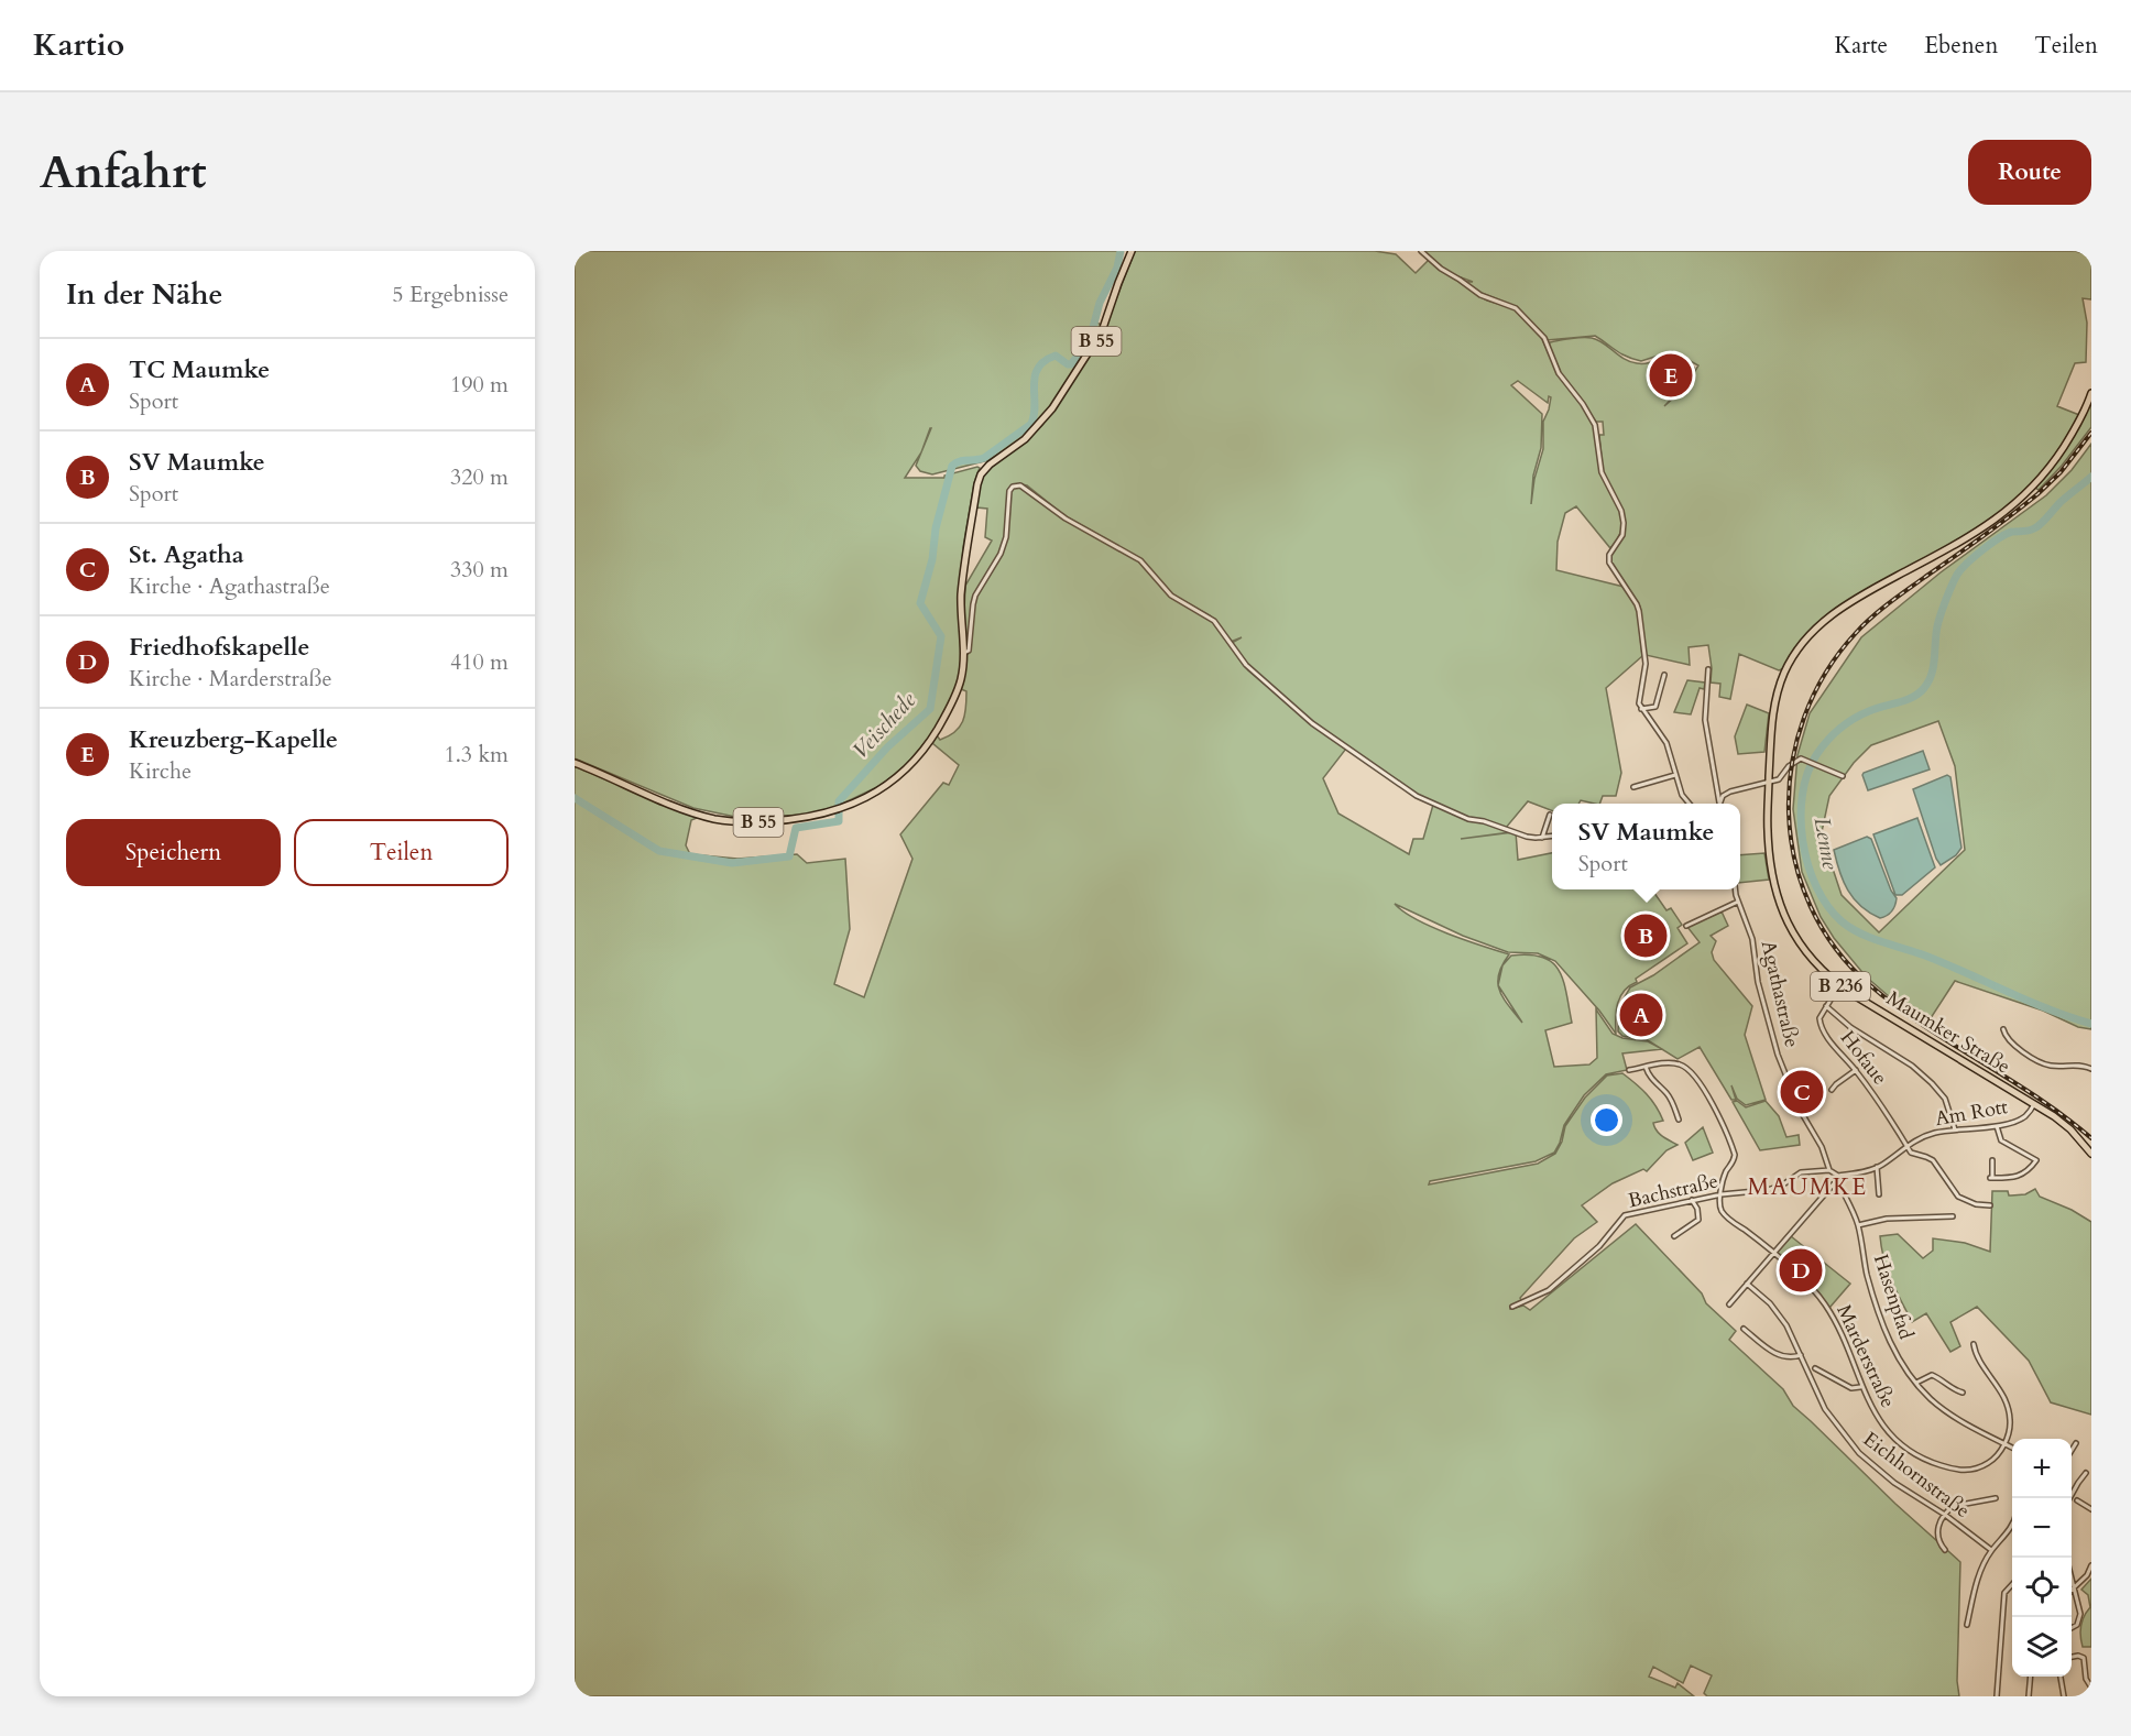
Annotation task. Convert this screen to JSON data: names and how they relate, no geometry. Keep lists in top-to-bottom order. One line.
{"streets":{"main road":["B 55","B 236","Maumker Straße"],"street":["Agathastraße","Hofaue","Am Rott","Bachstraße","Hasenpfad","Marderstraße","Eichhornstraße"]},"crossings":[["Agathastraße","Bachstraße"],["Maumker Straße","Am Rott"],["Hofaue","Am Rott"],["Am Rott","Hasenpfad"],["Bachstraße","Marderstraße"],["Hasenpfad","Marderstraße"]],"districts":["MAUMKE"],"water":["Veischede","Lenne"],"page":{"header":"Kartio","nav":["Karte","Ebenen","Teilen"],"buttons":["Route",["Speichern","Teilen"]],"title":"Anfahrt","heading":["In der Nähe","5 Ergebnisse"],"list":[{"mark":"A","name":"TC Maumke","note":"Sport","value":"190 m"},{"mark":"B","name":"SV Maumke","note":"Sport","value":"320 m"},{"mark":"C","name":"St. Agatha","note":"Kirche · Agathastraße","value":"330 m"},{"mark":"D","name":"Friedhofskapelle","note":"Kirche · Marderstraße","value":"410 m"},{"mark":"E","name":"Kreuzberg-Kapelle","note":"Kirche","value":"1.3 km"}],"pins":["E","B","A","C","D"],"popup":["SV Maumke","Sport"],"map_buttons":["+","−"]}}
